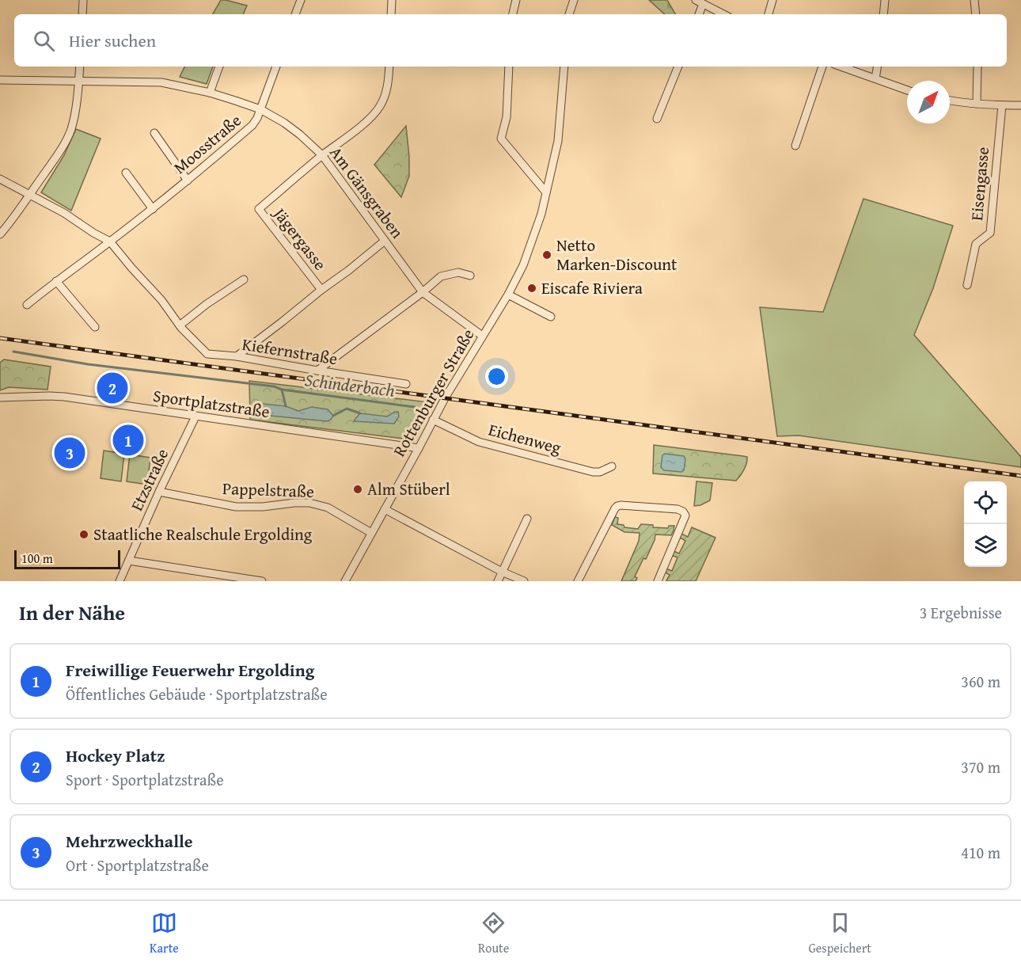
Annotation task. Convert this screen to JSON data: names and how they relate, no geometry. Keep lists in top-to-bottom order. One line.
{"streets":{"street":["Moosstraße","Eisengasse","Am Gänsgraben","Jägergasse","Kiefernstraße","Rottenburger Straße","Sportplatzstraße","Eichenweg","Etzstraße","Pappelstraße"]},"crossings":[["Moosstraße","Am Gänsgraben"],["Moosstraße","Kiefernstraße"],["Am Gänsgraben","Jägergasse"],["Am Gänsgraben","Rottenburger Straße"],["Rottenburger Straße","Sportplatzstraße"],["Rottenburger Straße","Eichenweg"],["Rottenburger Straße","Pappelstraße"],["Sportplatzstraße","Etzstraße"],["Etzstraße","Pappelstraße"]],"water":["Schinderbach"],"places":["Netto Marken-Discount","Eiscafe Riviera","Alm Stüberl","Staatliche Realschule Ergolding"],"scale_bar":"100 m","north":"top right","page":{"search":"Hier suchen","pins":["2","1","3"],"scale":"100 m","heading":["In der Nähe","3 Ergebnisse"],"list":[{"mark":"1","name":"Freiwillige Feuerwehr Ergolding","note":"Öffentliches Gebäude · Sportplatzstraße","value":"360 m"},{"mark":"2","name":"Hockey Platz","note":"Sport · Sportplatzstraße","value":"370 m"},{"mark":"3","name":"Mehrzweckhalle","note":"Ort · Sportplatzstraße","value":"410 m"}],"nav":["Karte","Route","Gespeichert"]}}
